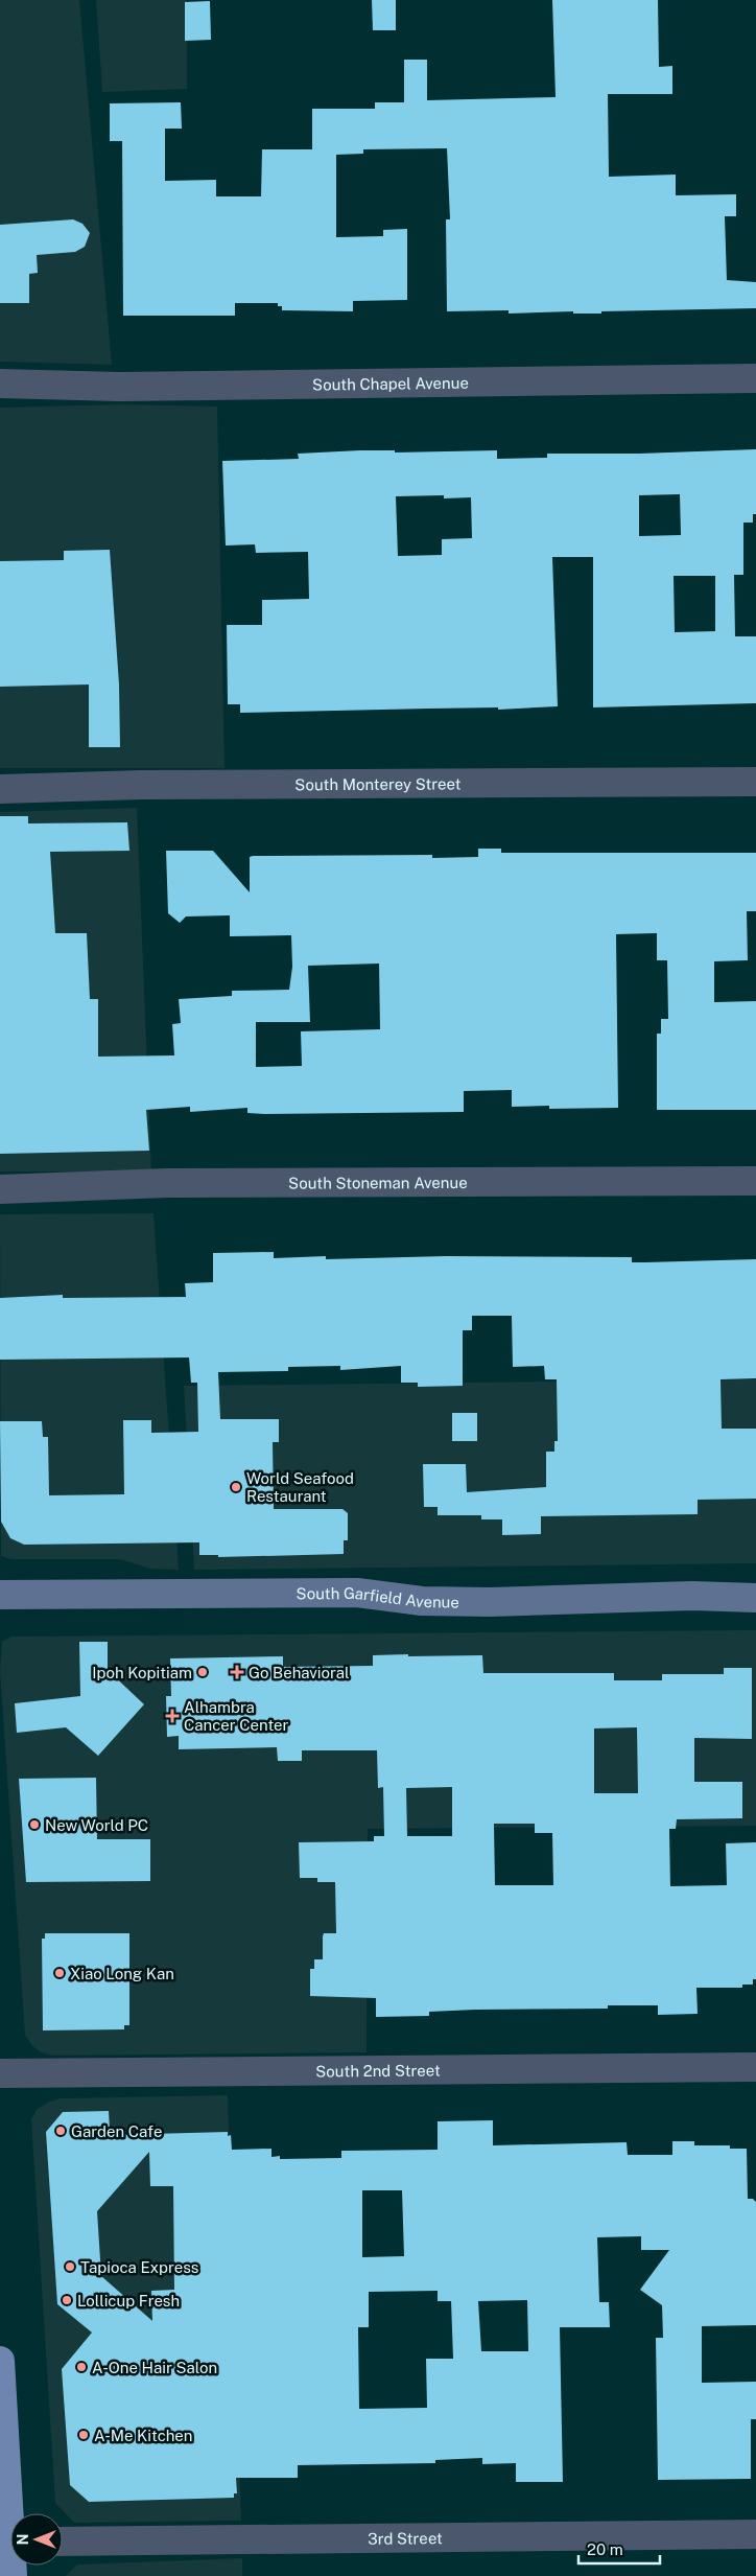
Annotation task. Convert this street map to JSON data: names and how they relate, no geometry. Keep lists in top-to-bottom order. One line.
{"streets":{"main road":["South Garfield Avenue"],"street":["South Chapel Avenue","South Monterey Street","South Stoneman Avenue","South 2nd Street","3rd Street"]},"places":{"other":["World Seafood Restaurant","Ipoh Kopitiam","New World PC","Xiao Long Kan","Garden Cafe","Tapioca Express","Lollicup Fresh","A-One Hair Salon","A-Me Kitchen"],"health":["Go Behavioral","Alhambra Cancer Center"]},"scale_bar":"20 m","north":"left"}
